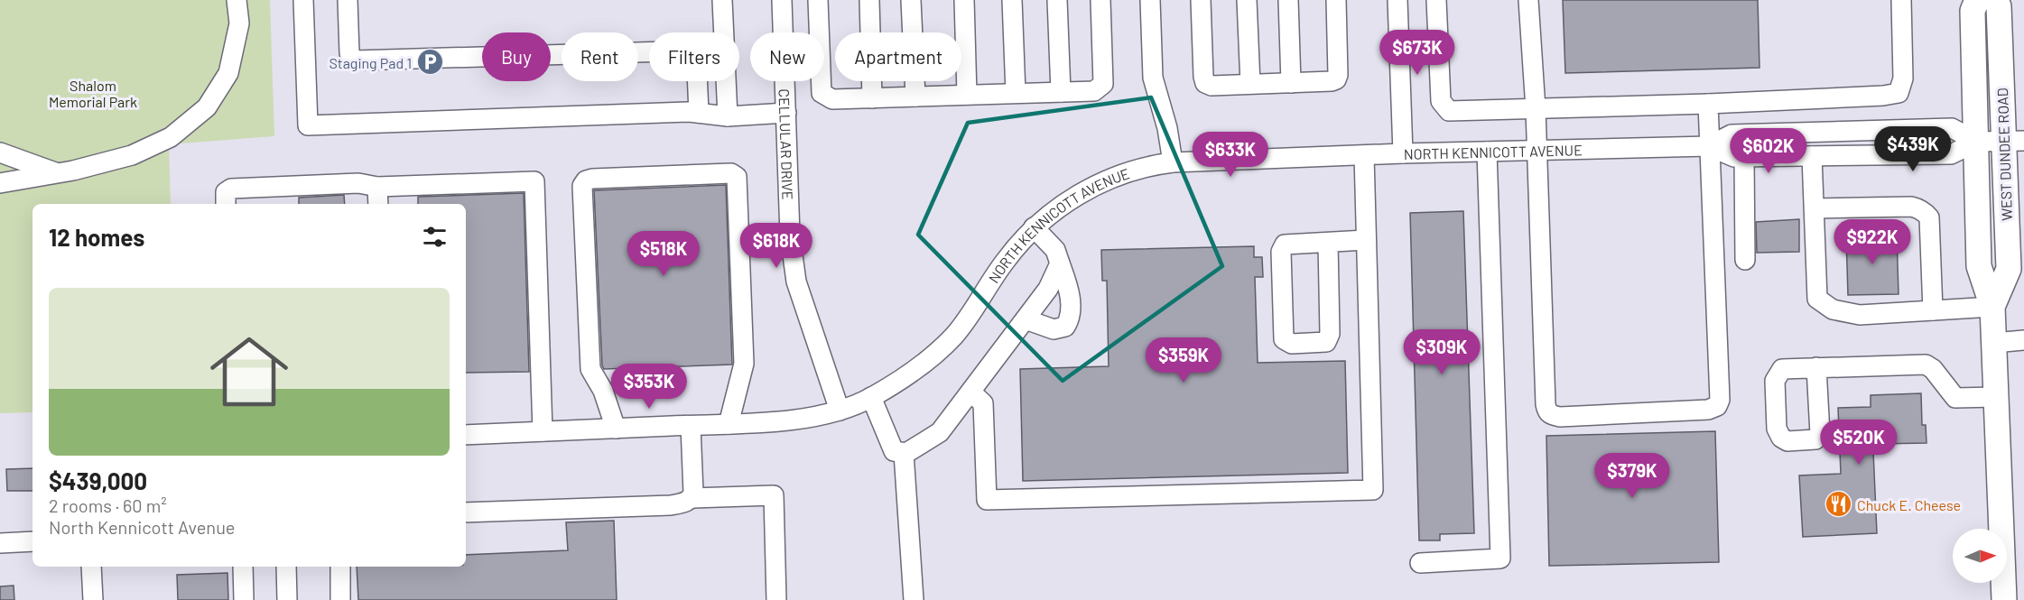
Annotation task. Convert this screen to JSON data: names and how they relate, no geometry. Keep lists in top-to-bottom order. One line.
{"streets":{"main road":["WEST DUNDEE ROAD"],"street":["CELLULAR DRIVE","NORTH KENNICOTT AVENUE"]},"crossings":[["CELLULAR DRIVE","NORTH KENNICOTT AVENUE"],["NORTH KENNICOTT AVENUE","WEST DUNDEE ROAD"]],"parks":["Shalom Memorial Park"],"places":{"parking":["Staging Pad 1"],"restaurant":["Chuck E. Cheese"]},"north":"right","page":{"price":["$673K","$439K","$602K","$633K","$922K","$618K","$518K","$309K","$359K","$353K","$520K","$379K"],"chip":["Buy","Rent","Filters","New","Apartment"],"heading":"12 homes","list":[{"name":"$439,000","note":"2 rooms · 60 m² · North Kennicott Avenue"}]}}
